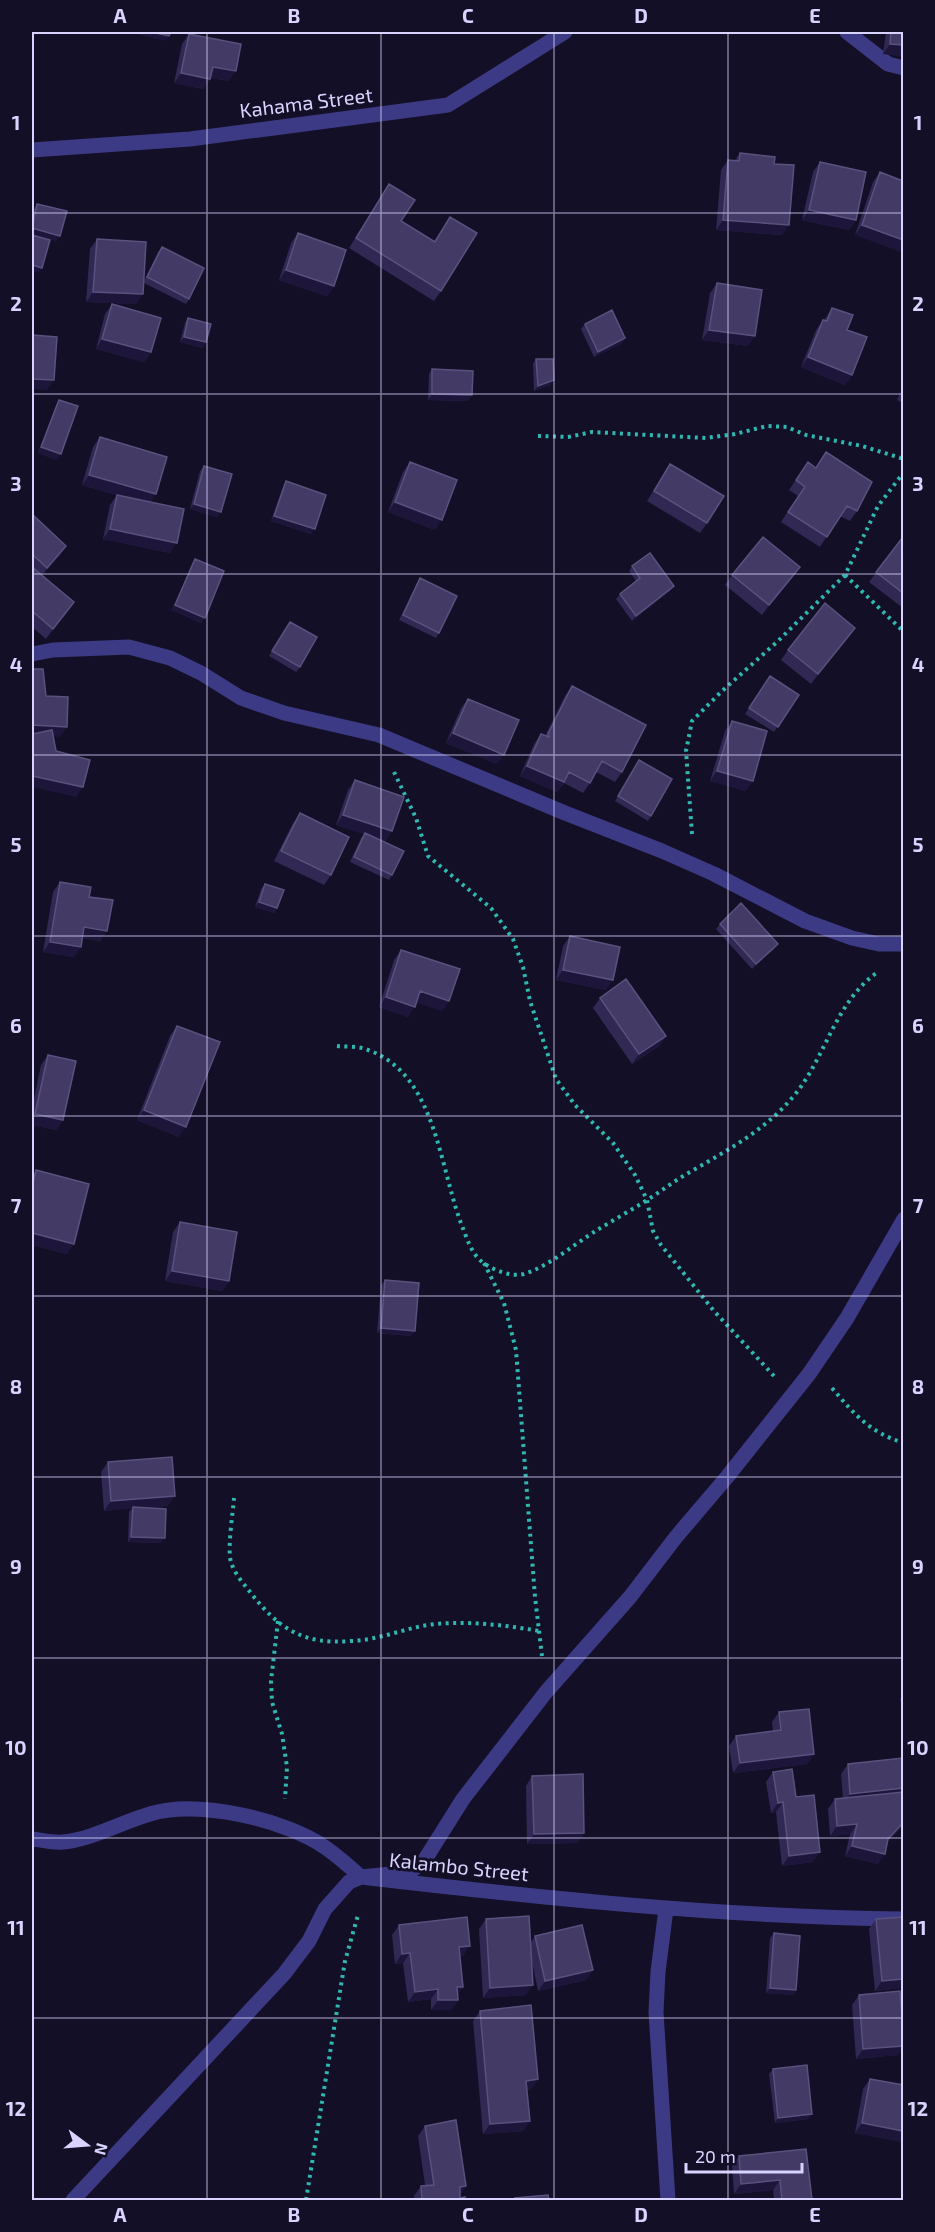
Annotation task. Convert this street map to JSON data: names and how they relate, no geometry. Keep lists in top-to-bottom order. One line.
{"streets":{"street":["Kahama Street","Kalambo Street"]},"scale_bar":"20 m","north":"right","grid":{"columns":["A","B","C","D","E"],"rows":["1","2","3","4","5","6","7","8","9","10","11","12"]}}
